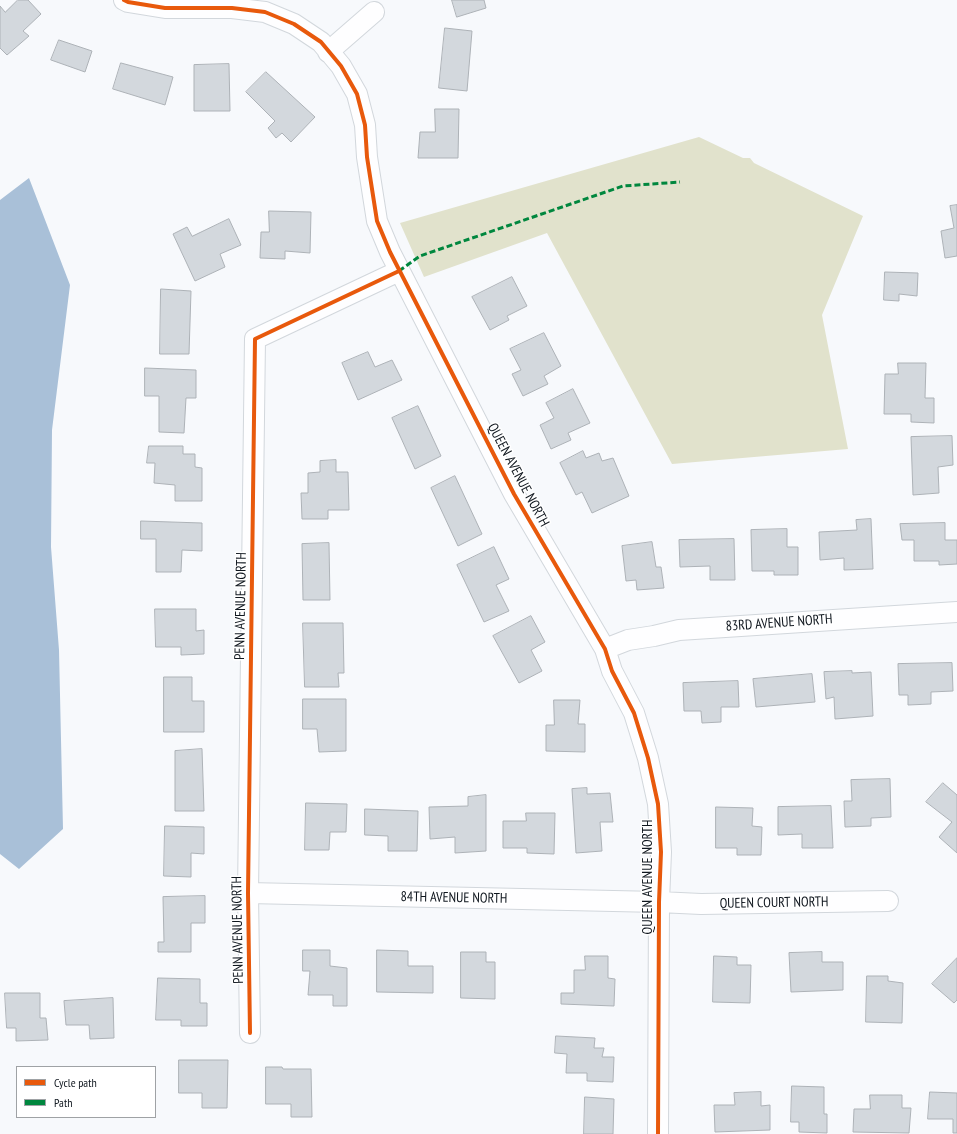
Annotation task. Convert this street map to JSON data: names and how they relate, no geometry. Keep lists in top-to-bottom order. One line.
{"streets":{"street":["QUEEN AVENUE NORTH","PENN AVENUE NORTH","83RD AVENUE NORTH","84TH AVENUE NORTH","QUEEN COURT NORTH"]},"crossings":[["QUEEN AVENUE NORTH","PENN AVENUE NORTH"],["QUEEN AVENUE NORTH","83RD AVENUE NORTH"],["QUEEN AVENUE NORTH","84TH AVENUE NORTH"],["QUEEN AVENUE NORTH","QUEEN COURT NORTH"],["PENN AVENUE NORTH","84TH AVENUE NORTH"],["84TH AVENUE NORTH","QUEEN COURT NORTH"]],"legend":["Cycle path","Path"]}
